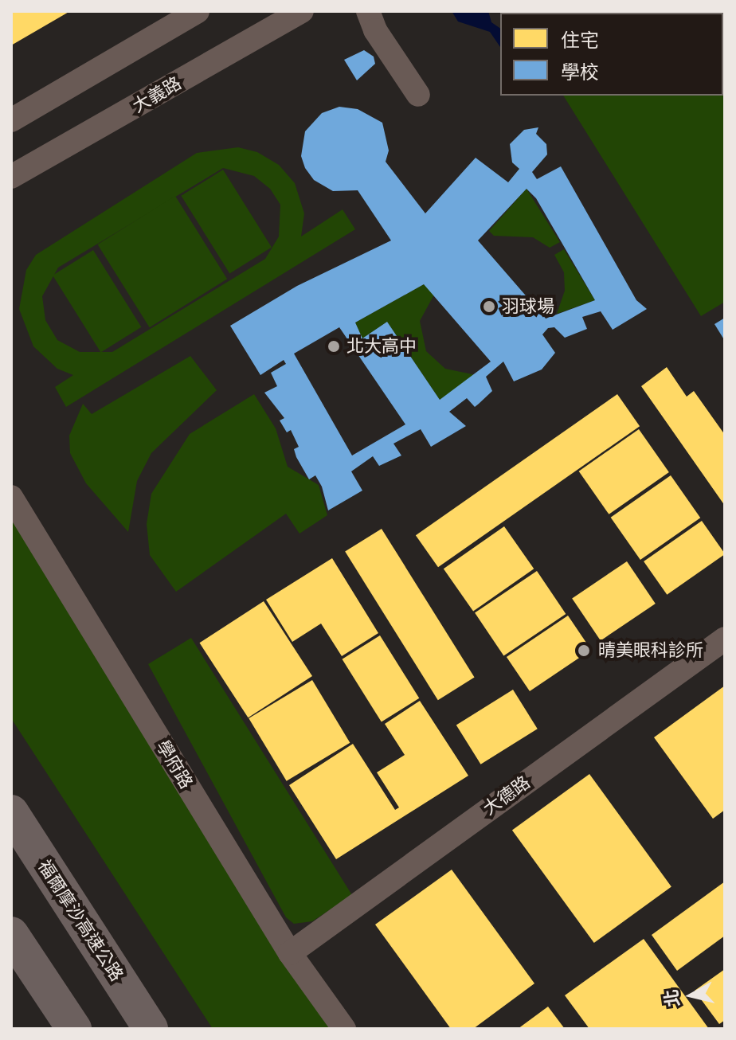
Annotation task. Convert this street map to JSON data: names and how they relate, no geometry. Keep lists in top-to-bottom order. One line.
{"streets":{"highway":["福爾摩沙高速公路"],"street":["大義路","學府路","大德路"]},"crossings":[["學府路","大德路"]],"places":["羽球場","北大高中","晴美眼科診所"],"legend":["住宅","學校"],"north":"left"}
